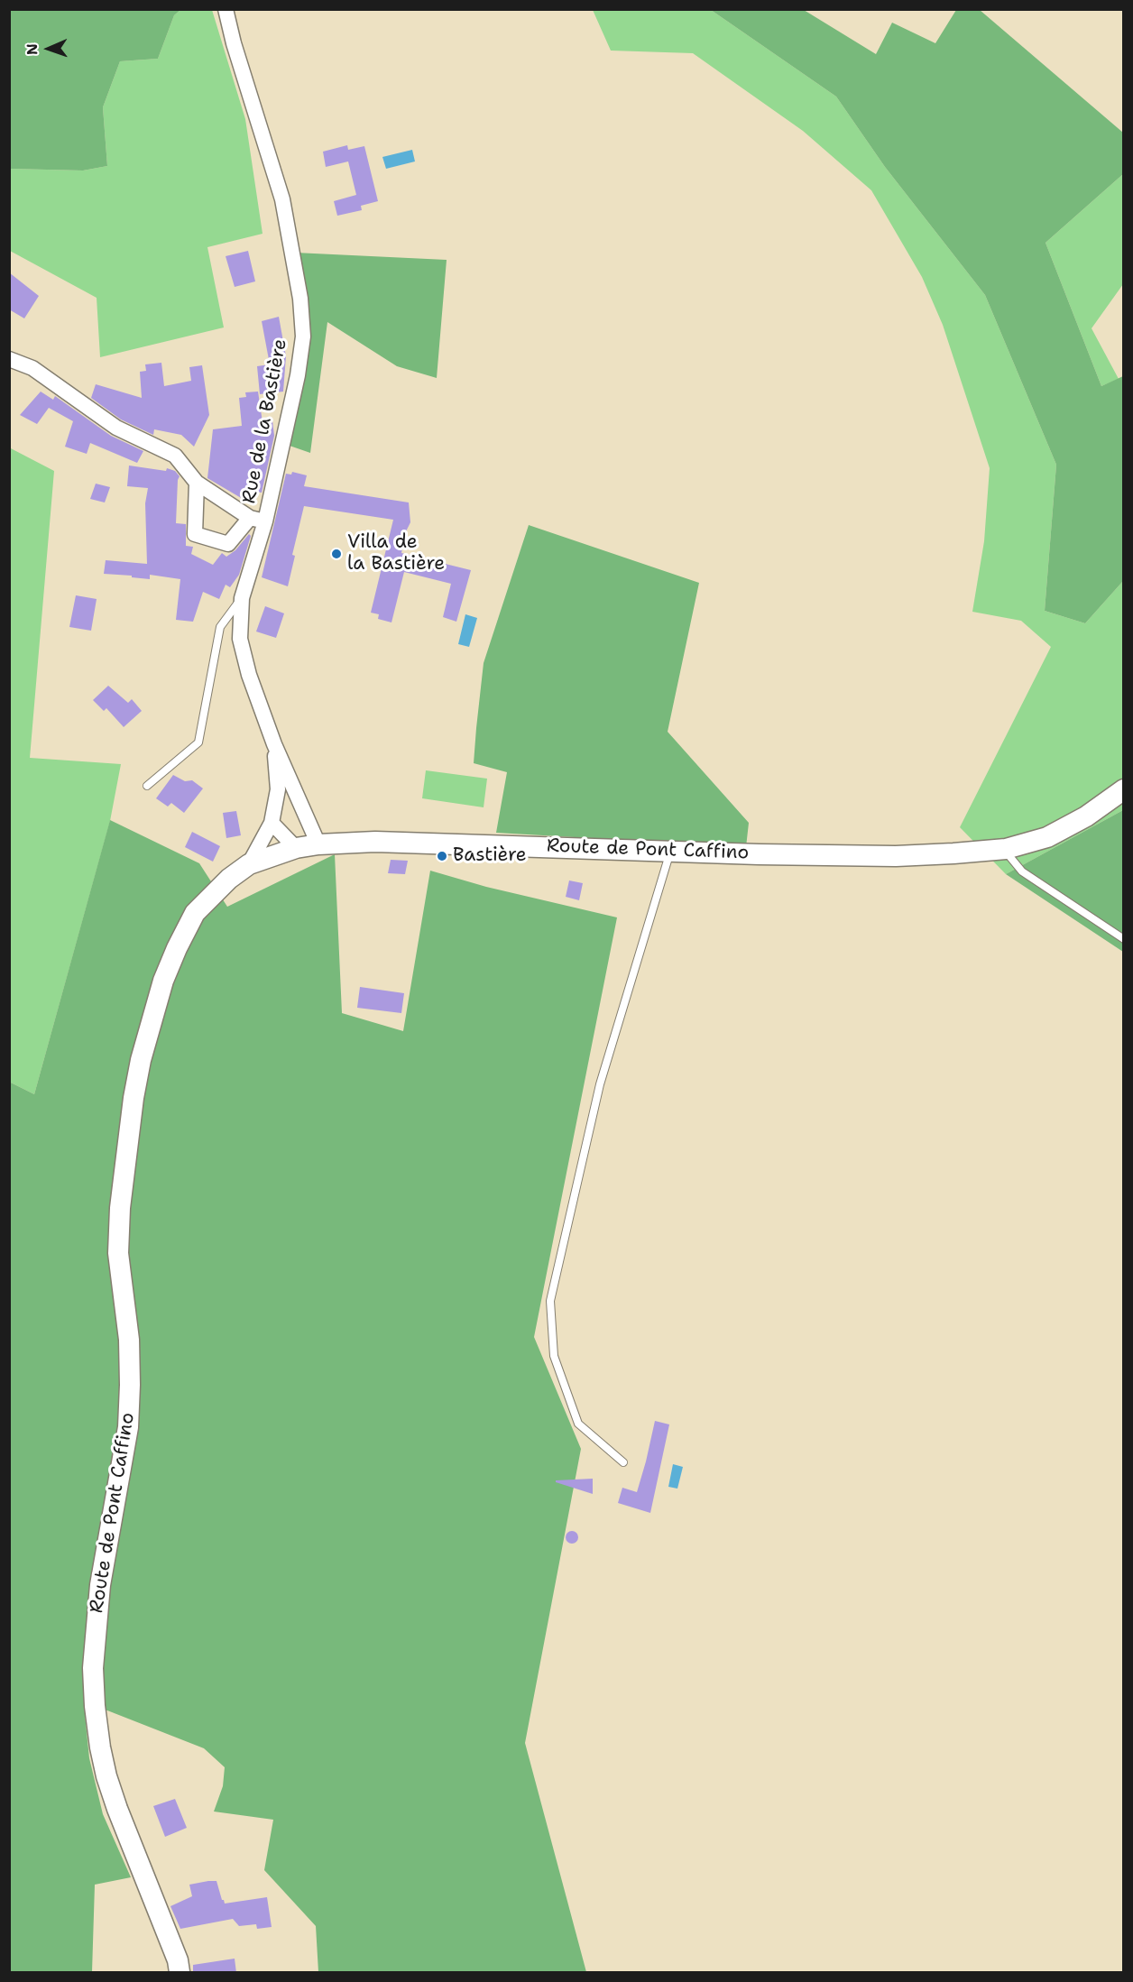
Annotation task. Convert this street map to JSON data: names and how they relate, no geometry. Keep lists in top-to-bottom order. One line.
{"streets":{"street":["Rue de la Bastière","Route de Pont Caffino"]},"places":["Villa de la Bastière","Bastière"],"north":"left"}
